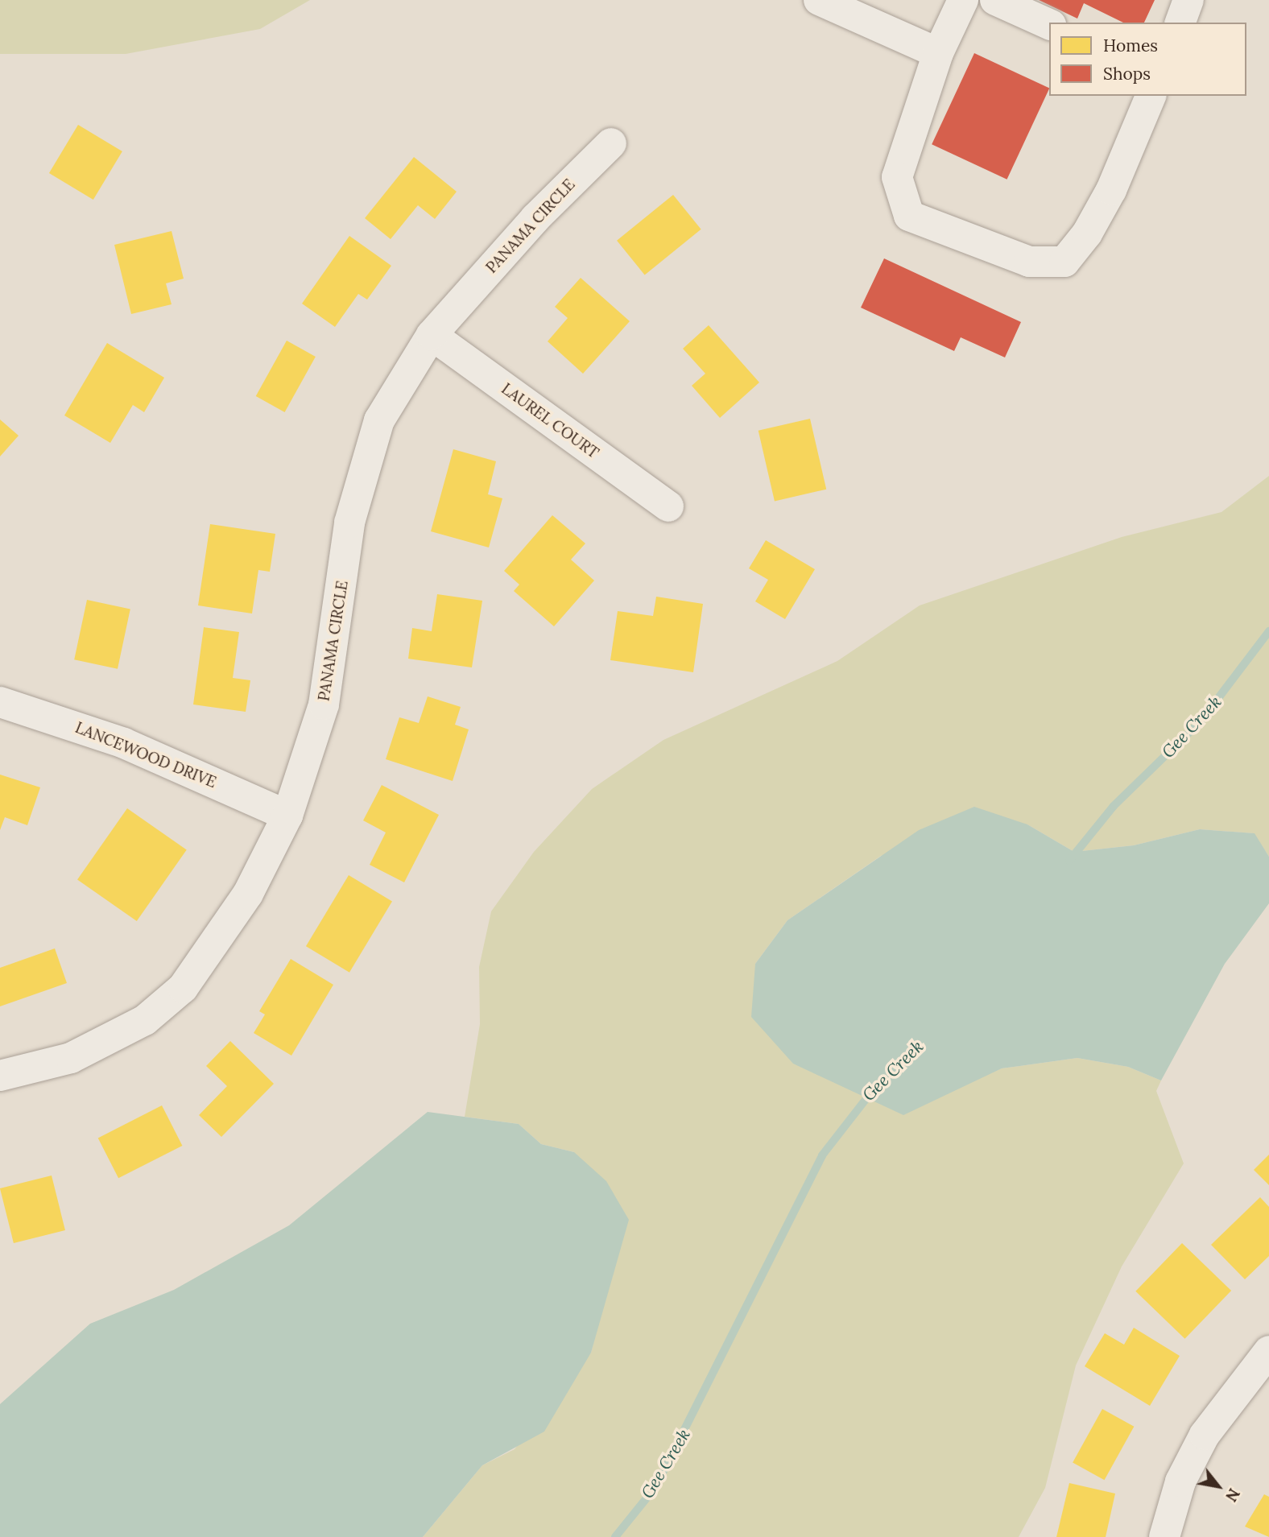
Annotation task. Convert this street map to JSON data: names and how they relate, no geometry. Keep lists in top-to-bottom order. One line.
{"streets":{"street":["PANAMA CIRCLE","LAUREL COURT","LANCEWOOD DRIVE"]},"crossings":[["PANAMA CIRCLE","LAUREL COURT"],["PANAMA CIRCLE","LANCEWOOD DRIVE"]],"water":["Gee Creek"],"legend":["Homes","Shops"],"north":"bottom right"}
